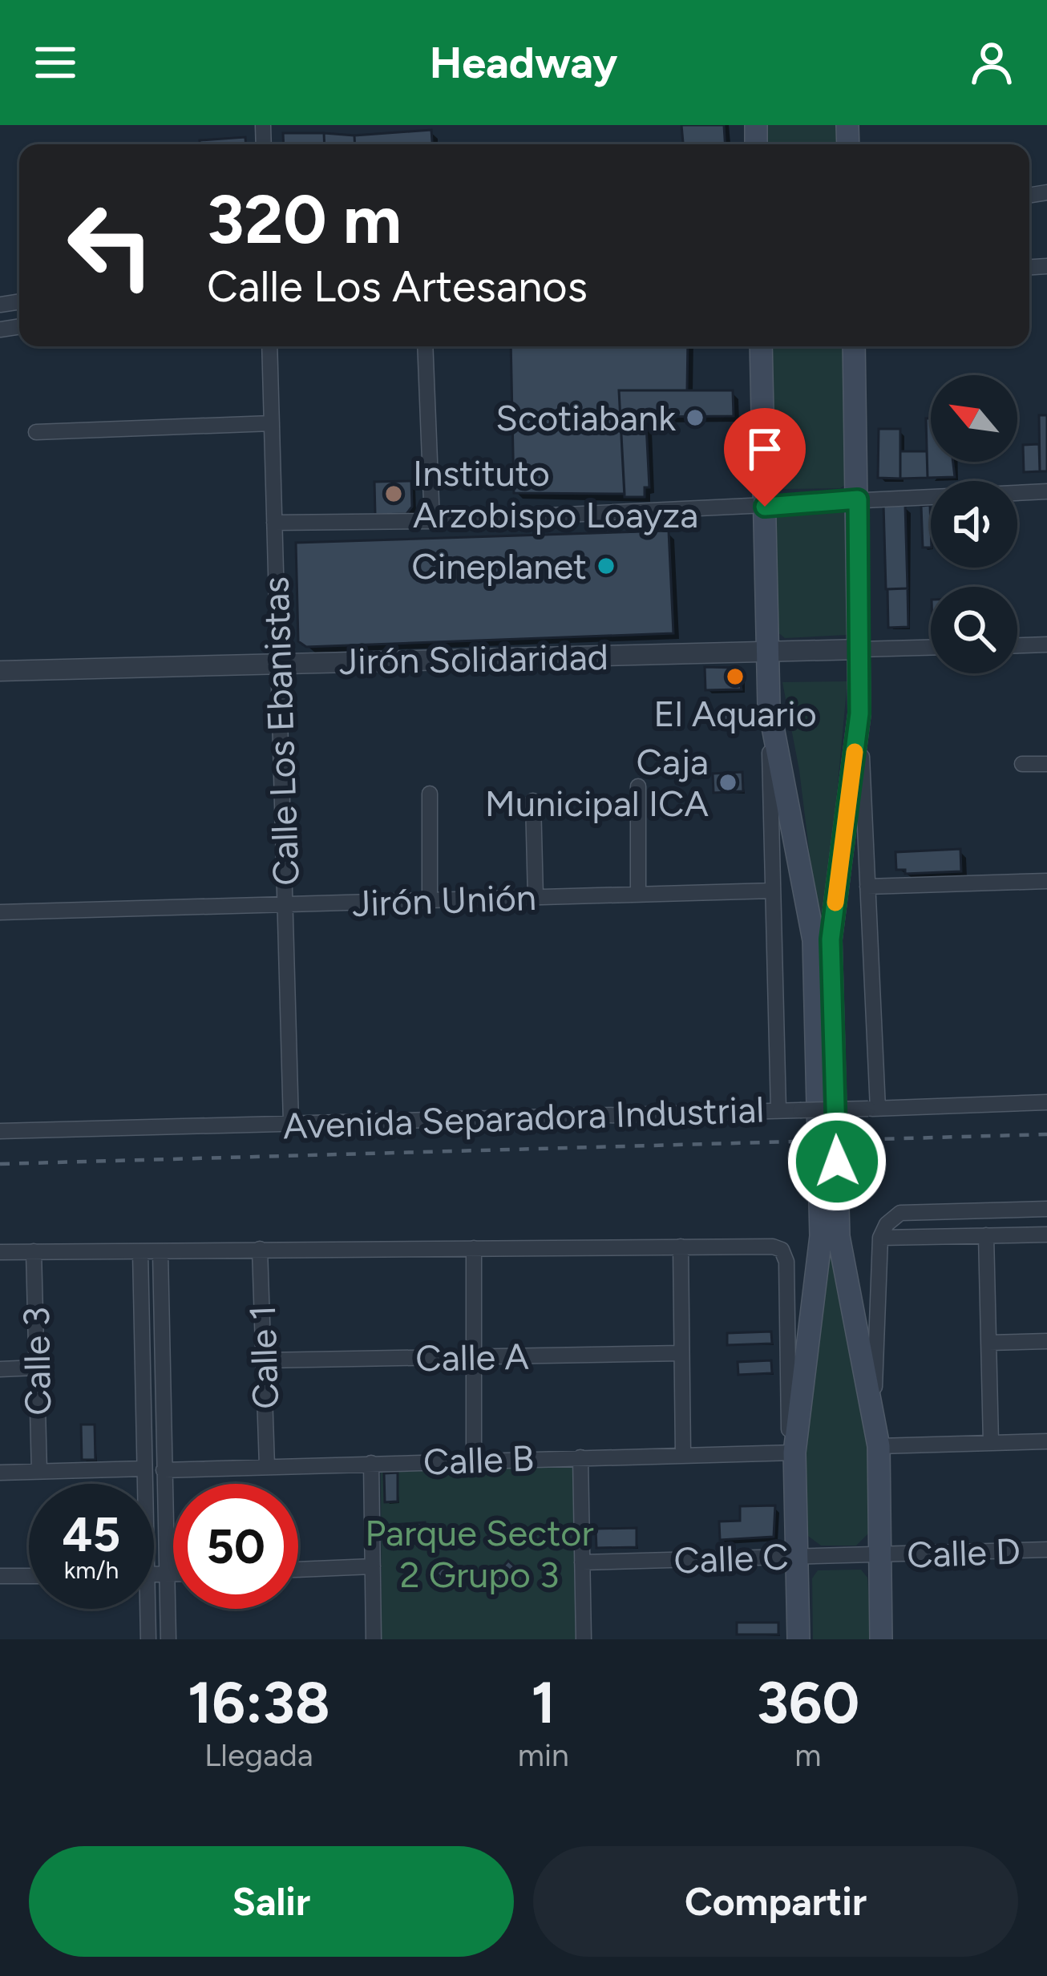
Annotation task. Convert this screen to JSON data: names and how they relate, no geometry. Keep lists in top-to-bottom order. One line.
{"streets":{"street":["Jirón Solidaridad","Calle Los Ebanistas","Jirón Unión","Avenida Separadora Industrial","Calle 1","Calle A","Calle 3","Calle B","Calle D","Calle C"]},"crossings":[["Jirón Solidaridad","Calle Los Ebanistas"],["Calle Los Ebanistas","Jirón Unión"],["Calle Los Ebanistas","Avenida Separadora Industrial"],["Calle 1","Calle A"],["Calle 1","Calle B"],["Calle D","Calle C"]],"parks":["Parque Sector 2 Grupo 3"],"places":["Scotiabank","Instituto Arzobispo Loayza","Cineplanet","El Aquario","Caja Municipal ICA"],"north":"top left","page":{"header":"Headway","turn":["320 m","Calle Los Artesanos"],"speed":"45 km/h","limit":"50","eta":["16:38","Llegada","1","min","360","m"],"buttons":["Salir","Compartir"]}}
